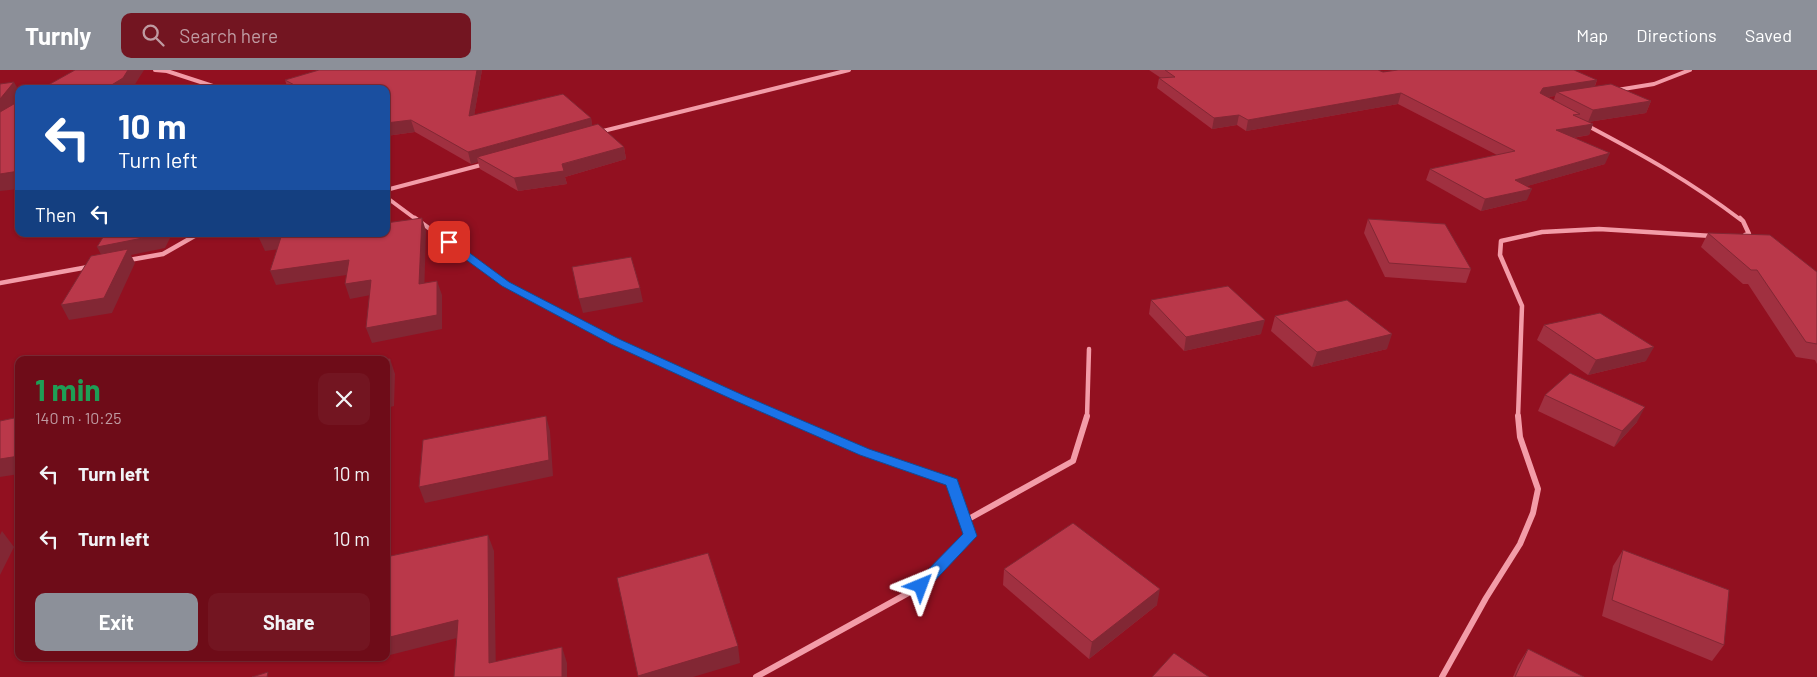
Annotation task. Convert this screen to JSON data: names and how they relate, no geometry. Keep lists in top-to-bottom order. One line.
{"page":{"header":"Turnly","search":"Search here","nav":["Map","Directions","Saved"],"turn":["10 m","Turn left"],"then":"Then","heading":["1 min","140 m · 10:25"],"list":[{"name":"Turn left","value":"10 m"},{"name":"Turn left","value":"10 m"}],"buttons":["Exit","Share"]}}
